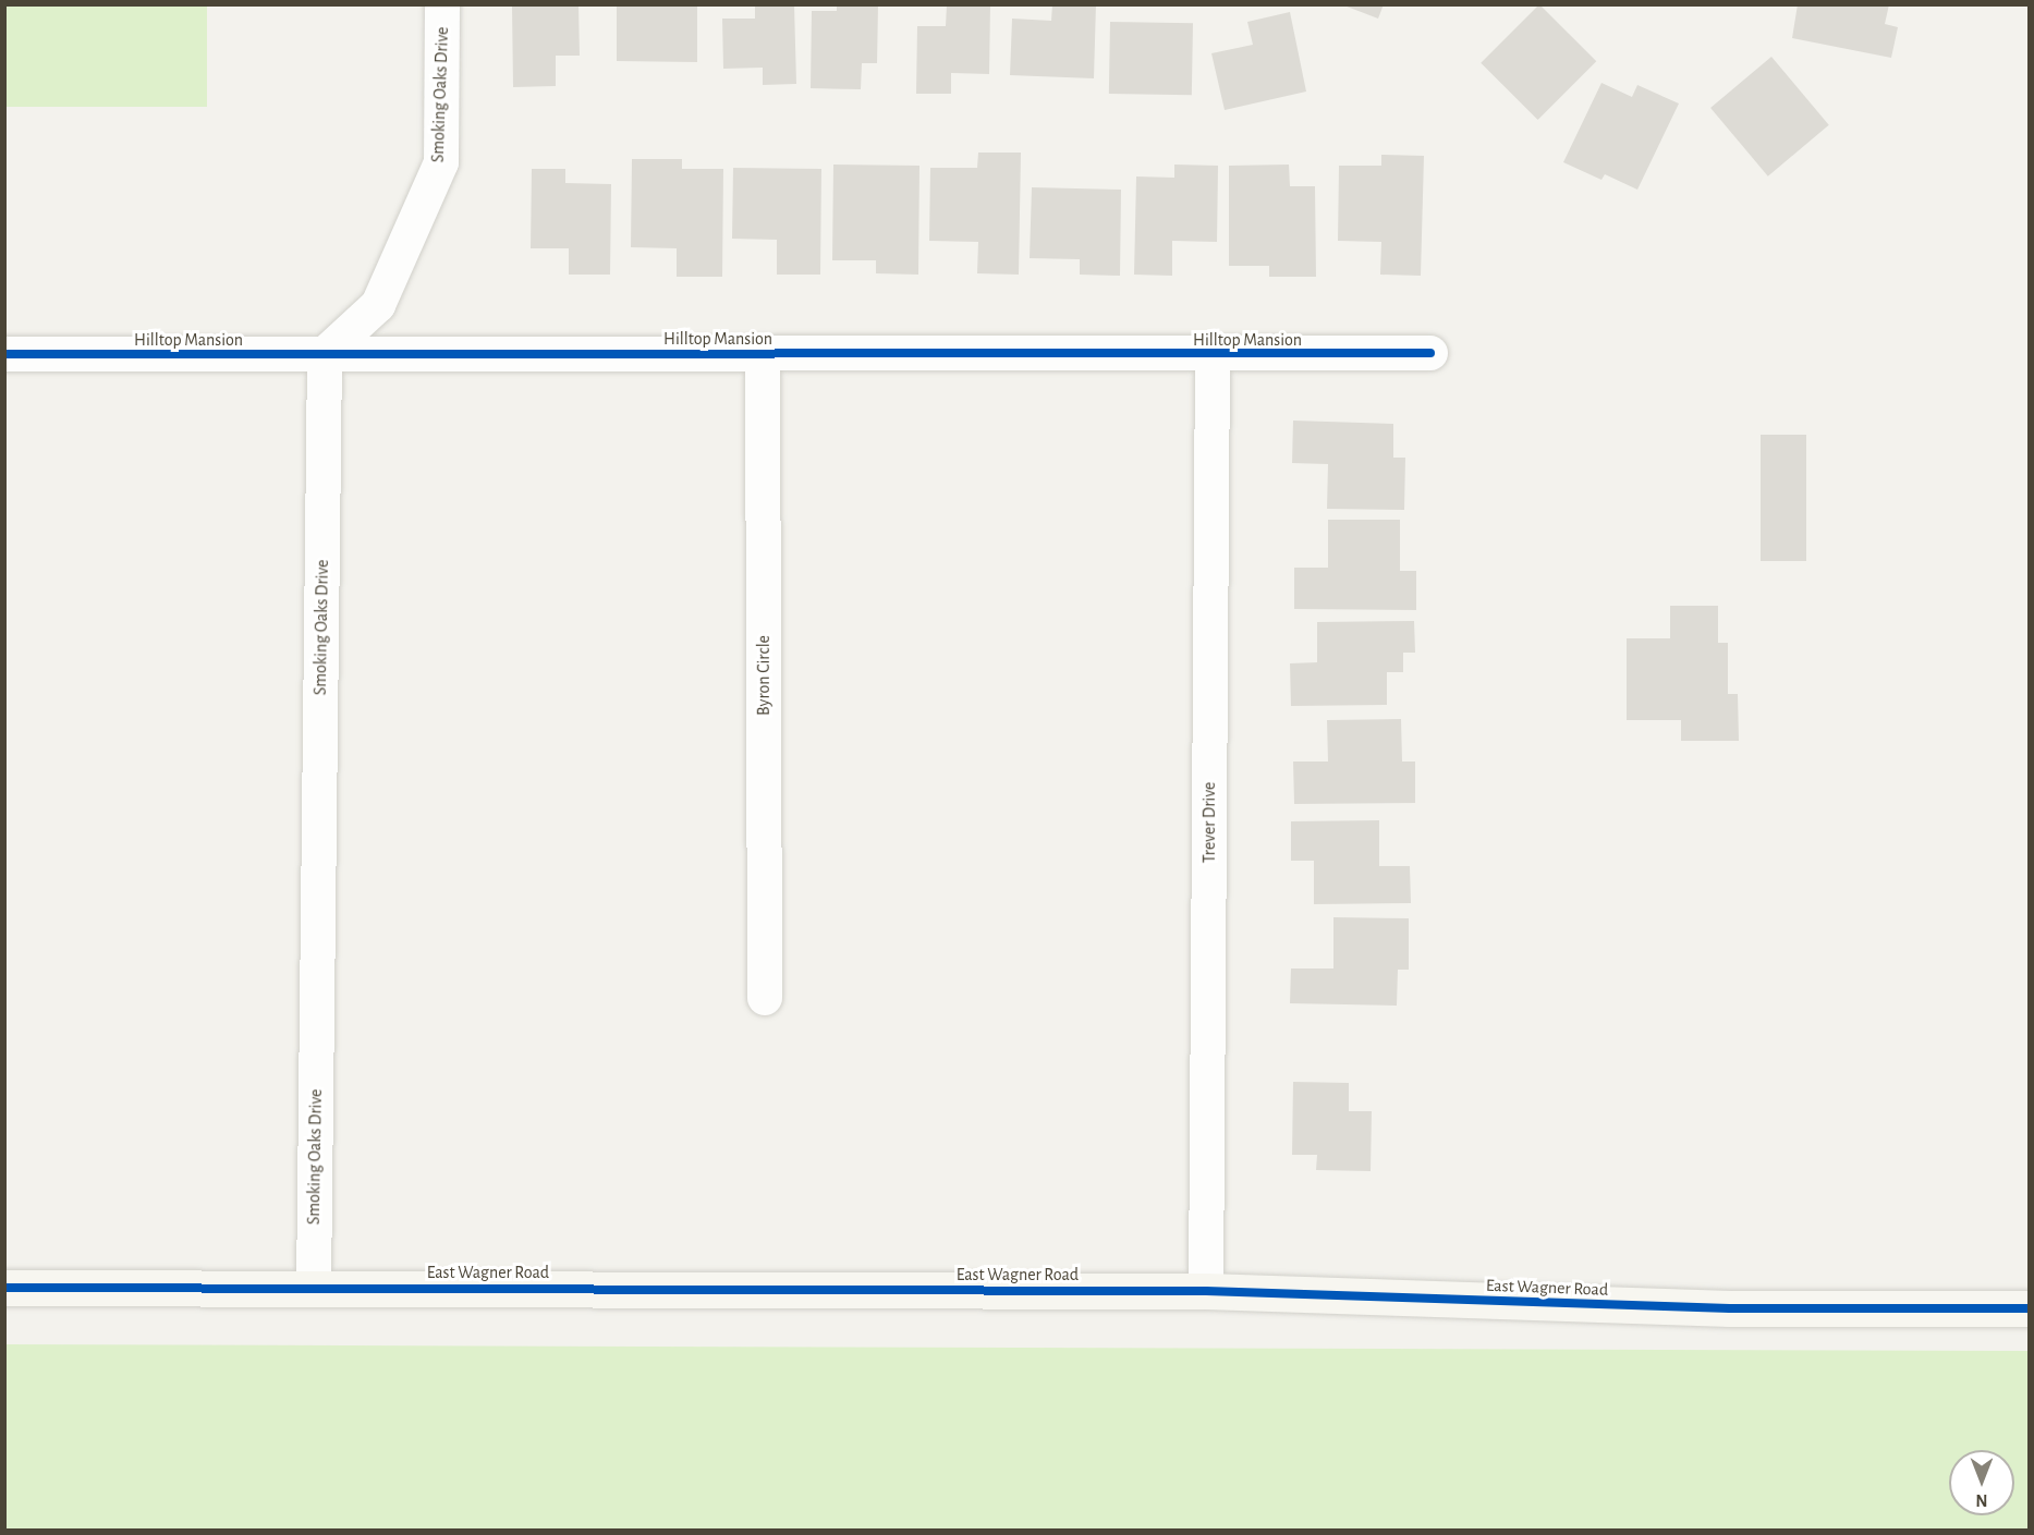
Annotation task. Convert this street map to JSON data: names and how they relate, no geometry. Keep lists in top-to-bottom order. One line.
{"streets":{"street":["Smoking Oaks Drive","Hilltop Mansion","Byron Circle","Trever Drive","East Wagner Road"]},"crossings":[["Smoking Oaks Drive","Hilltop Mansion"],["Smoking Oaks Drive","East Wagner Road"],["Hilltop Mansion","Byron Circle"],["Hilltop Mansion","Trever Drive"],["Trever Drive","East Wagner Road"]],"north":"bottom"}
